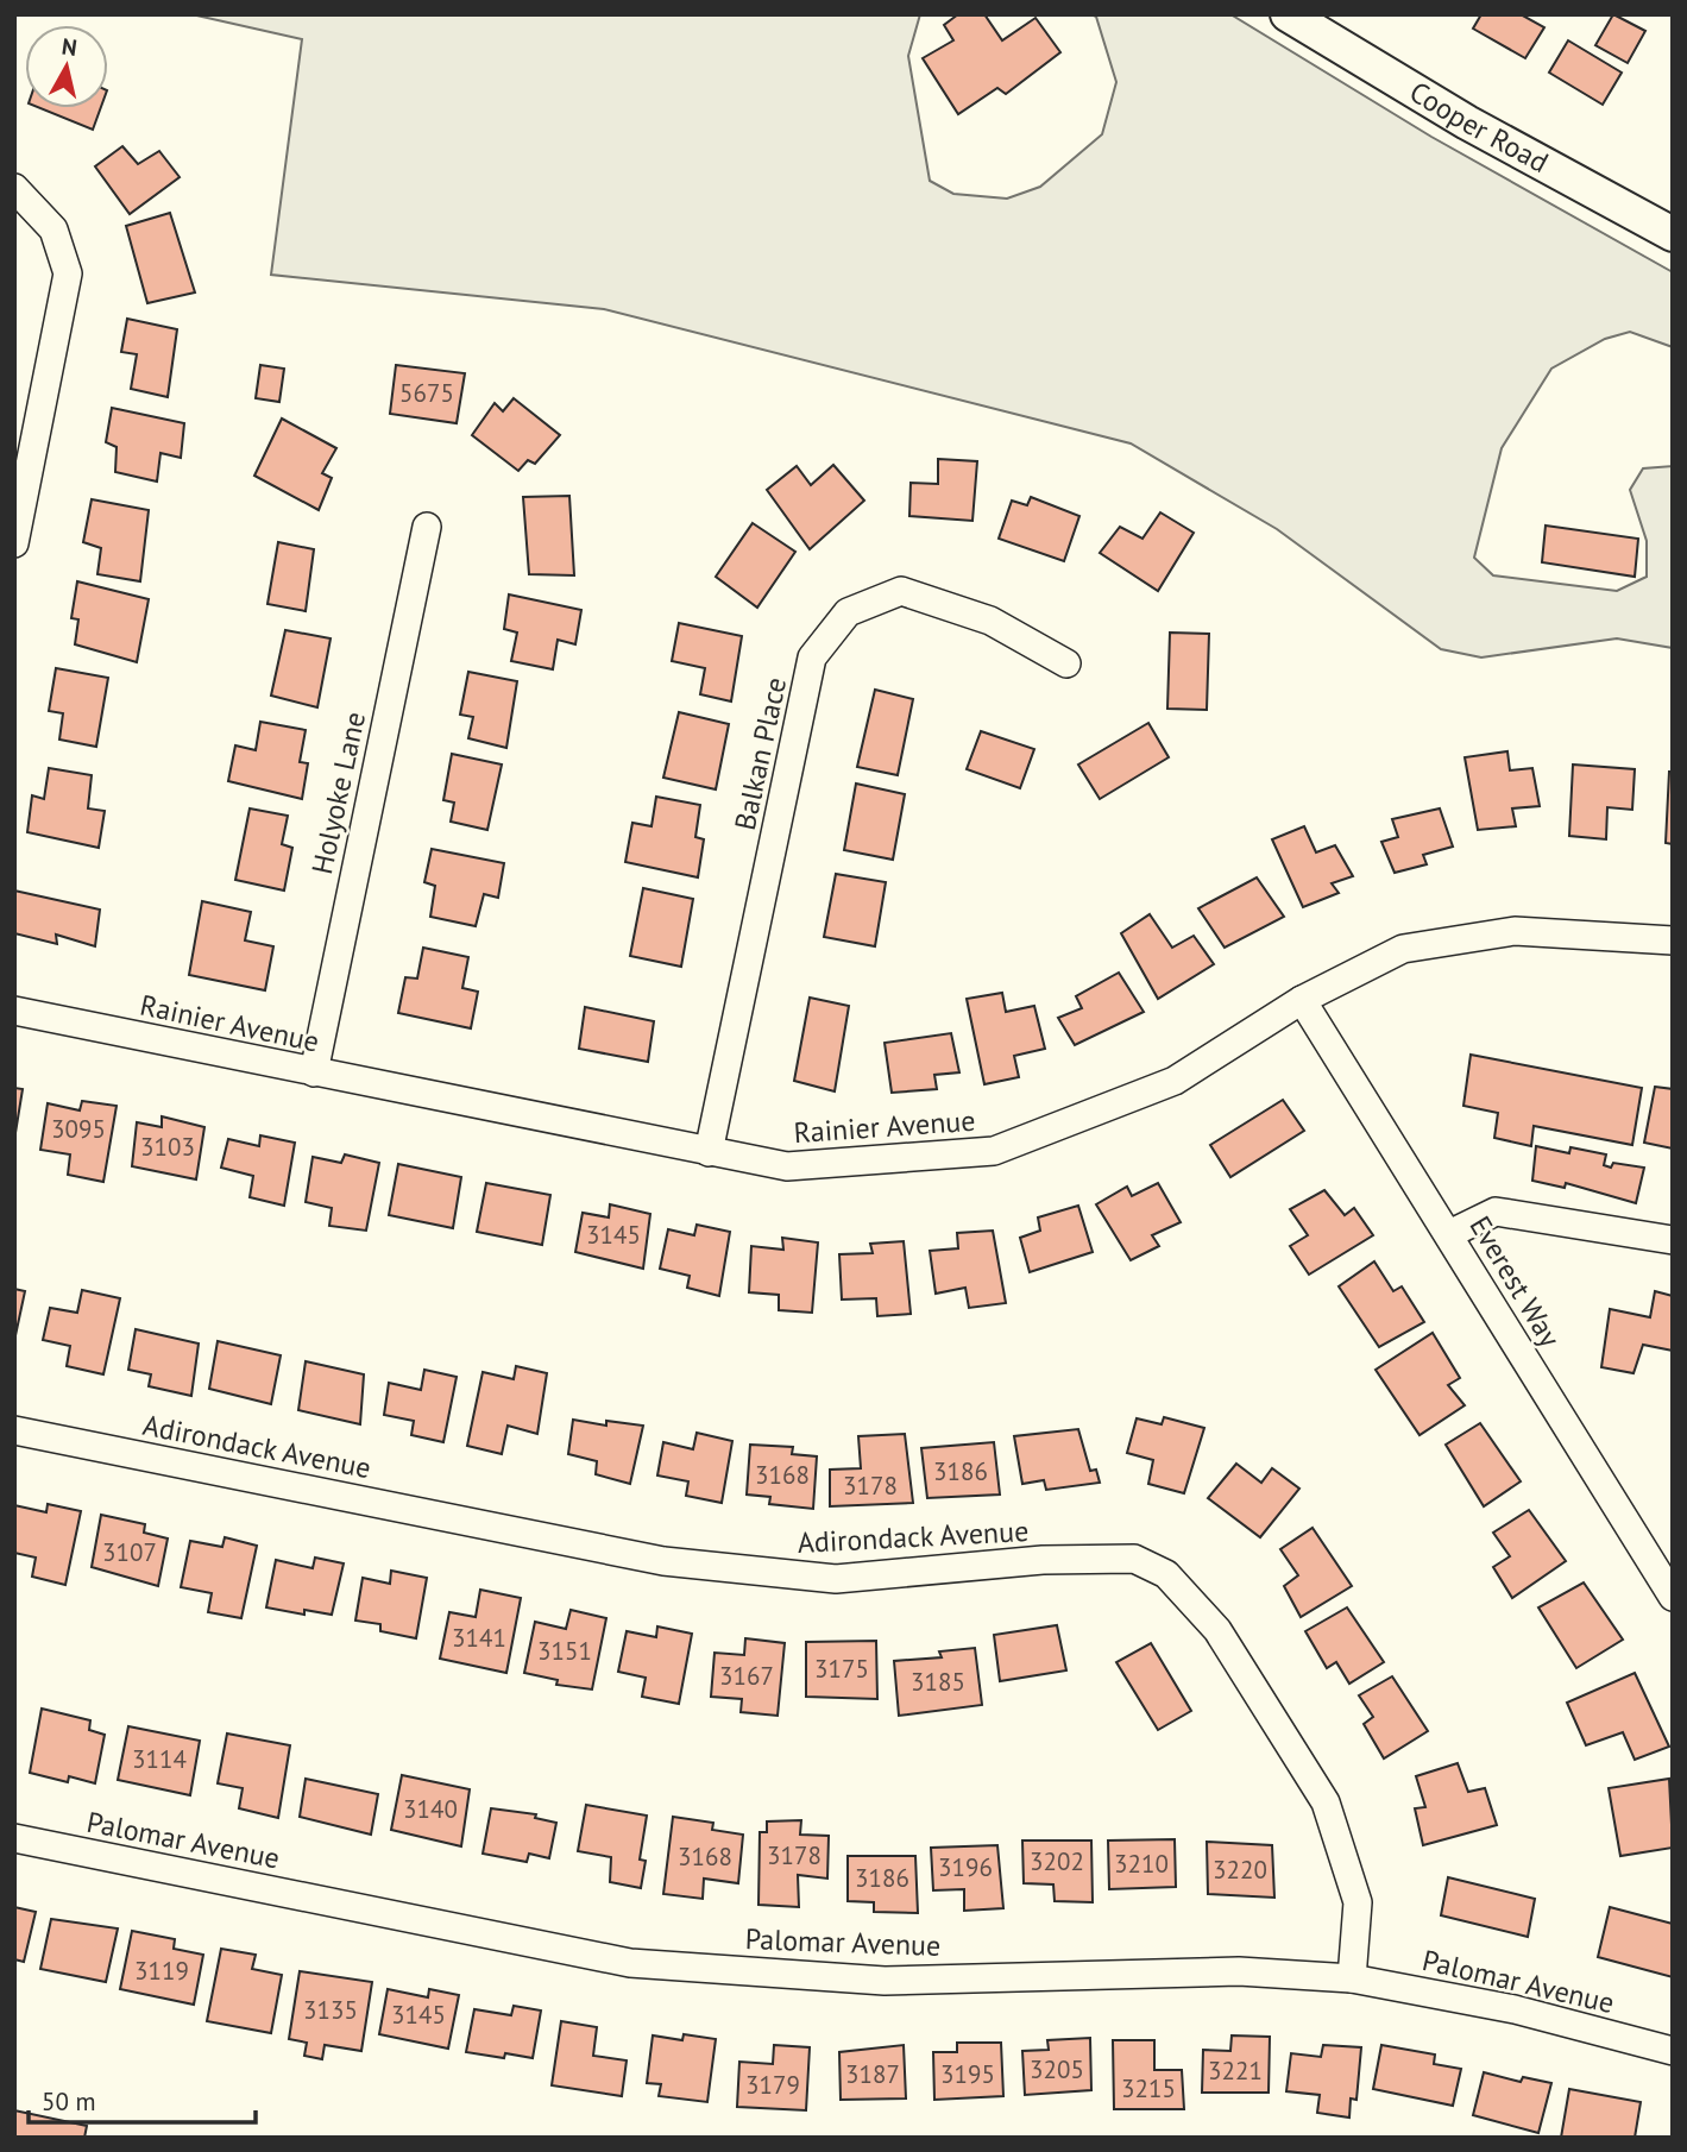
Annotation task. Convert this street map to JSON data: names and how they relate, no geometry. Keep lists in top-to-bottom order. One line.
{"streets":{"street":["Cooper Road","Balkan Place","Holyoke Lane","Rainier Avenue","Everest Way","Adirondack Avenue","Palomar Avenue"]},"crossings":[["Balkan Place","Rainier Avenue"],["Holyoke Lane","Rainier Avenue"],["Rainier Avenue","Everest Way"],["Adirondack Avenue","Palomar Avenue"]],"house_numbers":["5675","3095","3103","3145","3186","3168","3178","3107","3141","3151","3175","3167","3185","3114","3140","3178","3168","3202","3210","3196","3220","3186","3119","3135","3145","3205","3221","3187","3195","3179","3215"],"scale_bar":"50 m","north":"top"}
